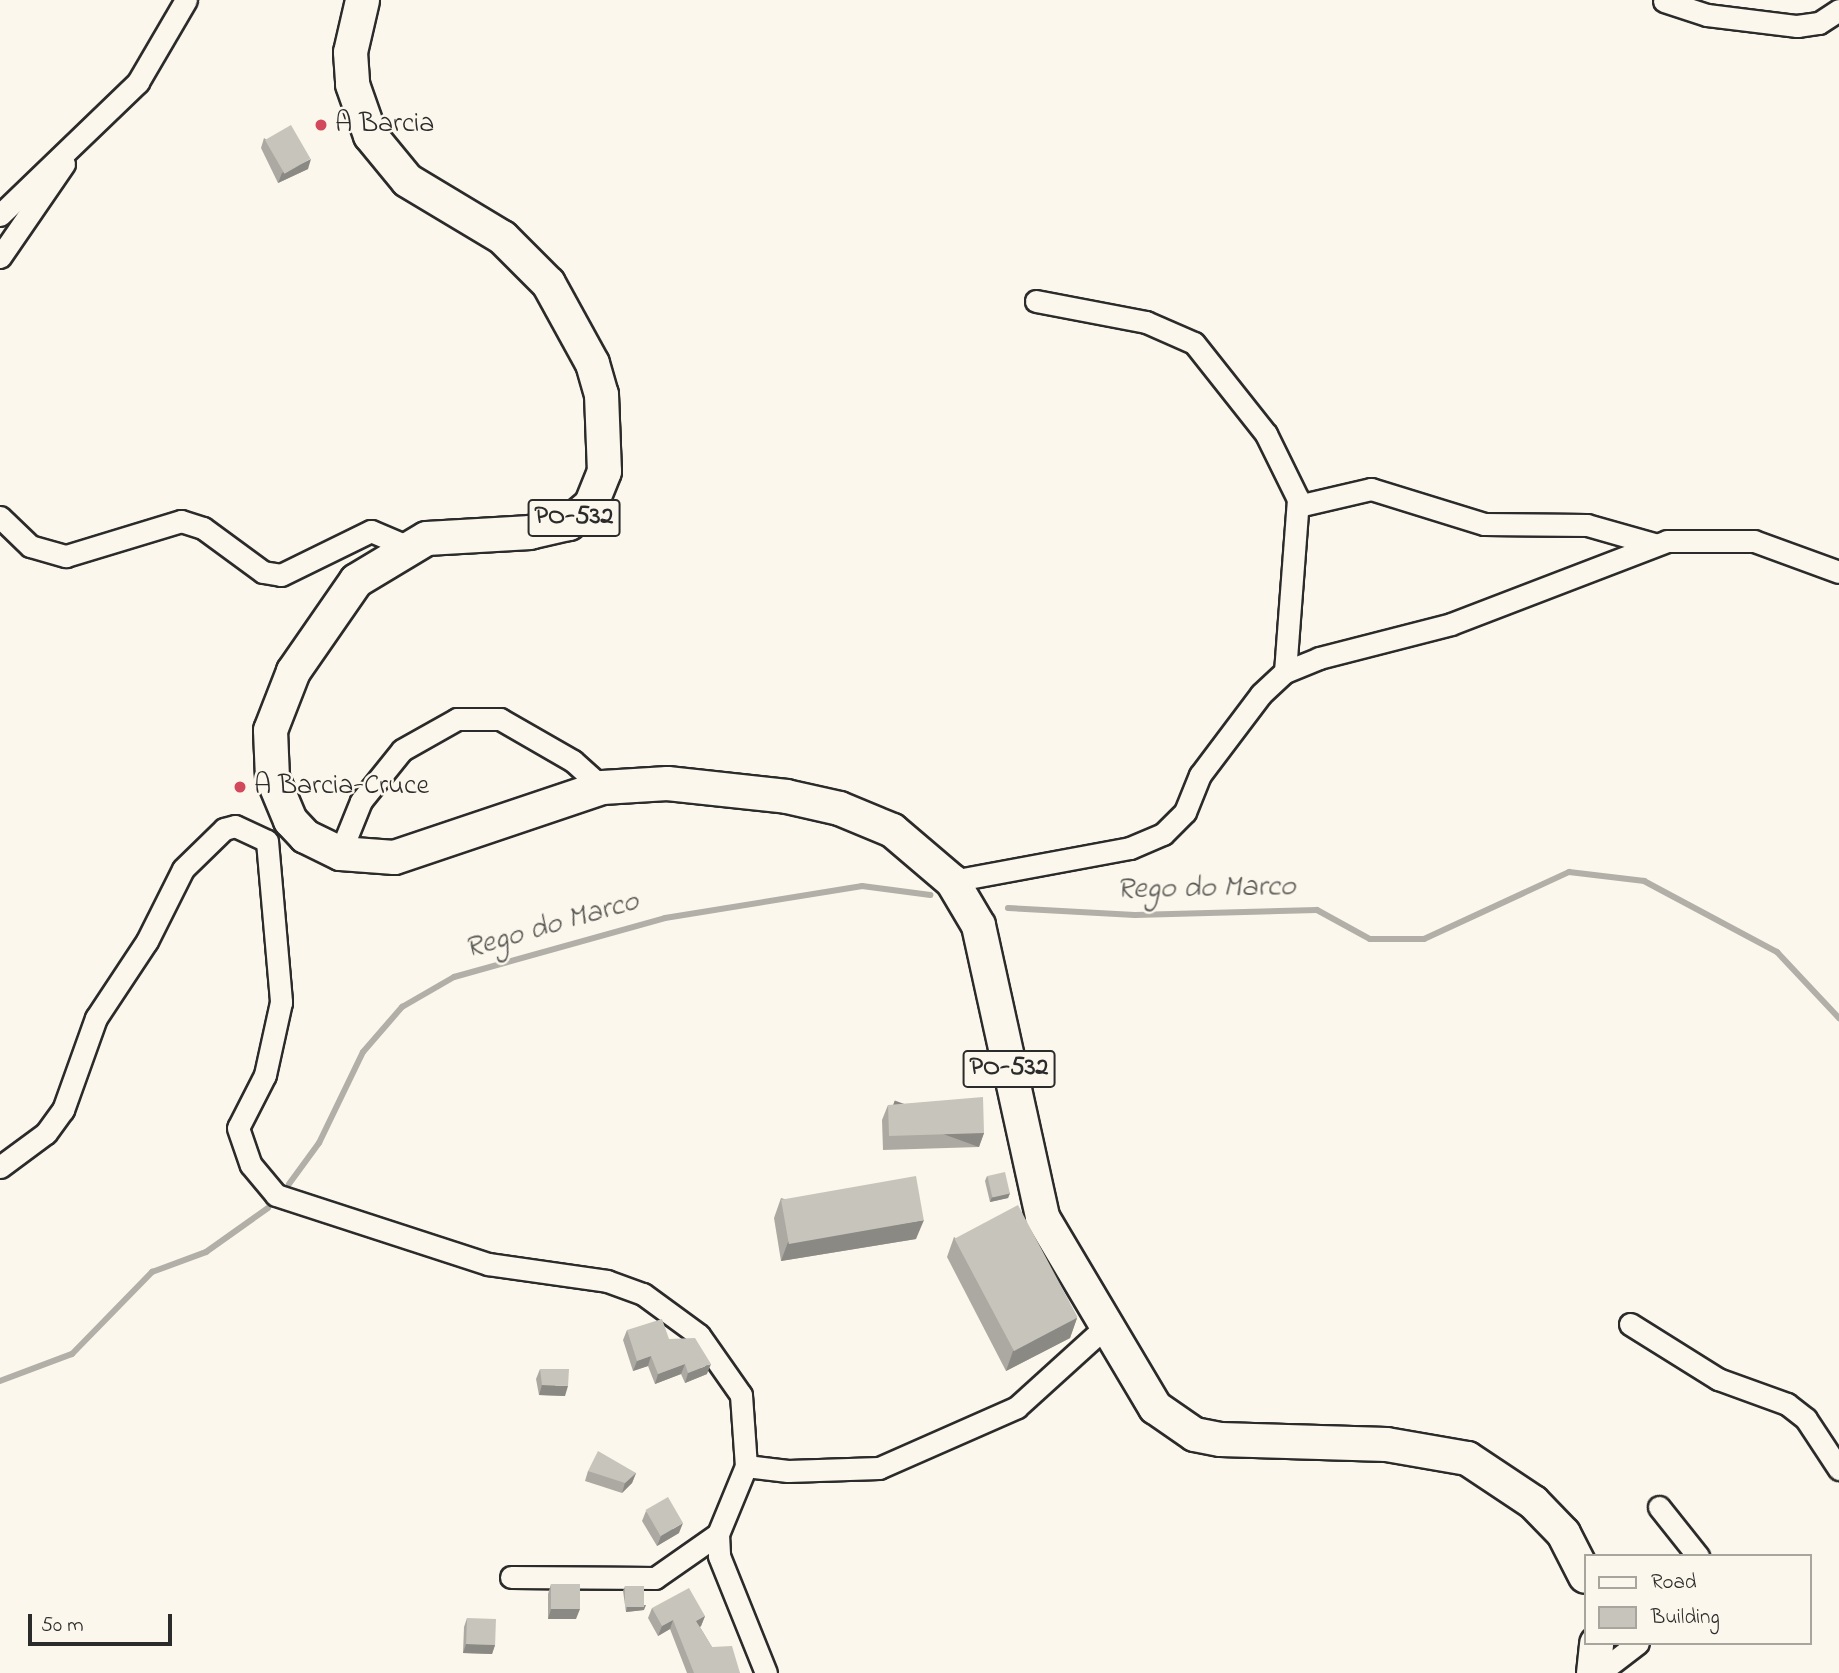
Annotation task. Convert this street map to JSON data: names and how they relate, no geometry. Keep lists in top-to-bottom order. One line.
{"streets":{"main road":["PO-532"]},"water":["Rego do Marco"],"places":["A Barcia","A Barcia-Cruce"],"legend":["Road","Building"],"scale_bar":"50 m"}
